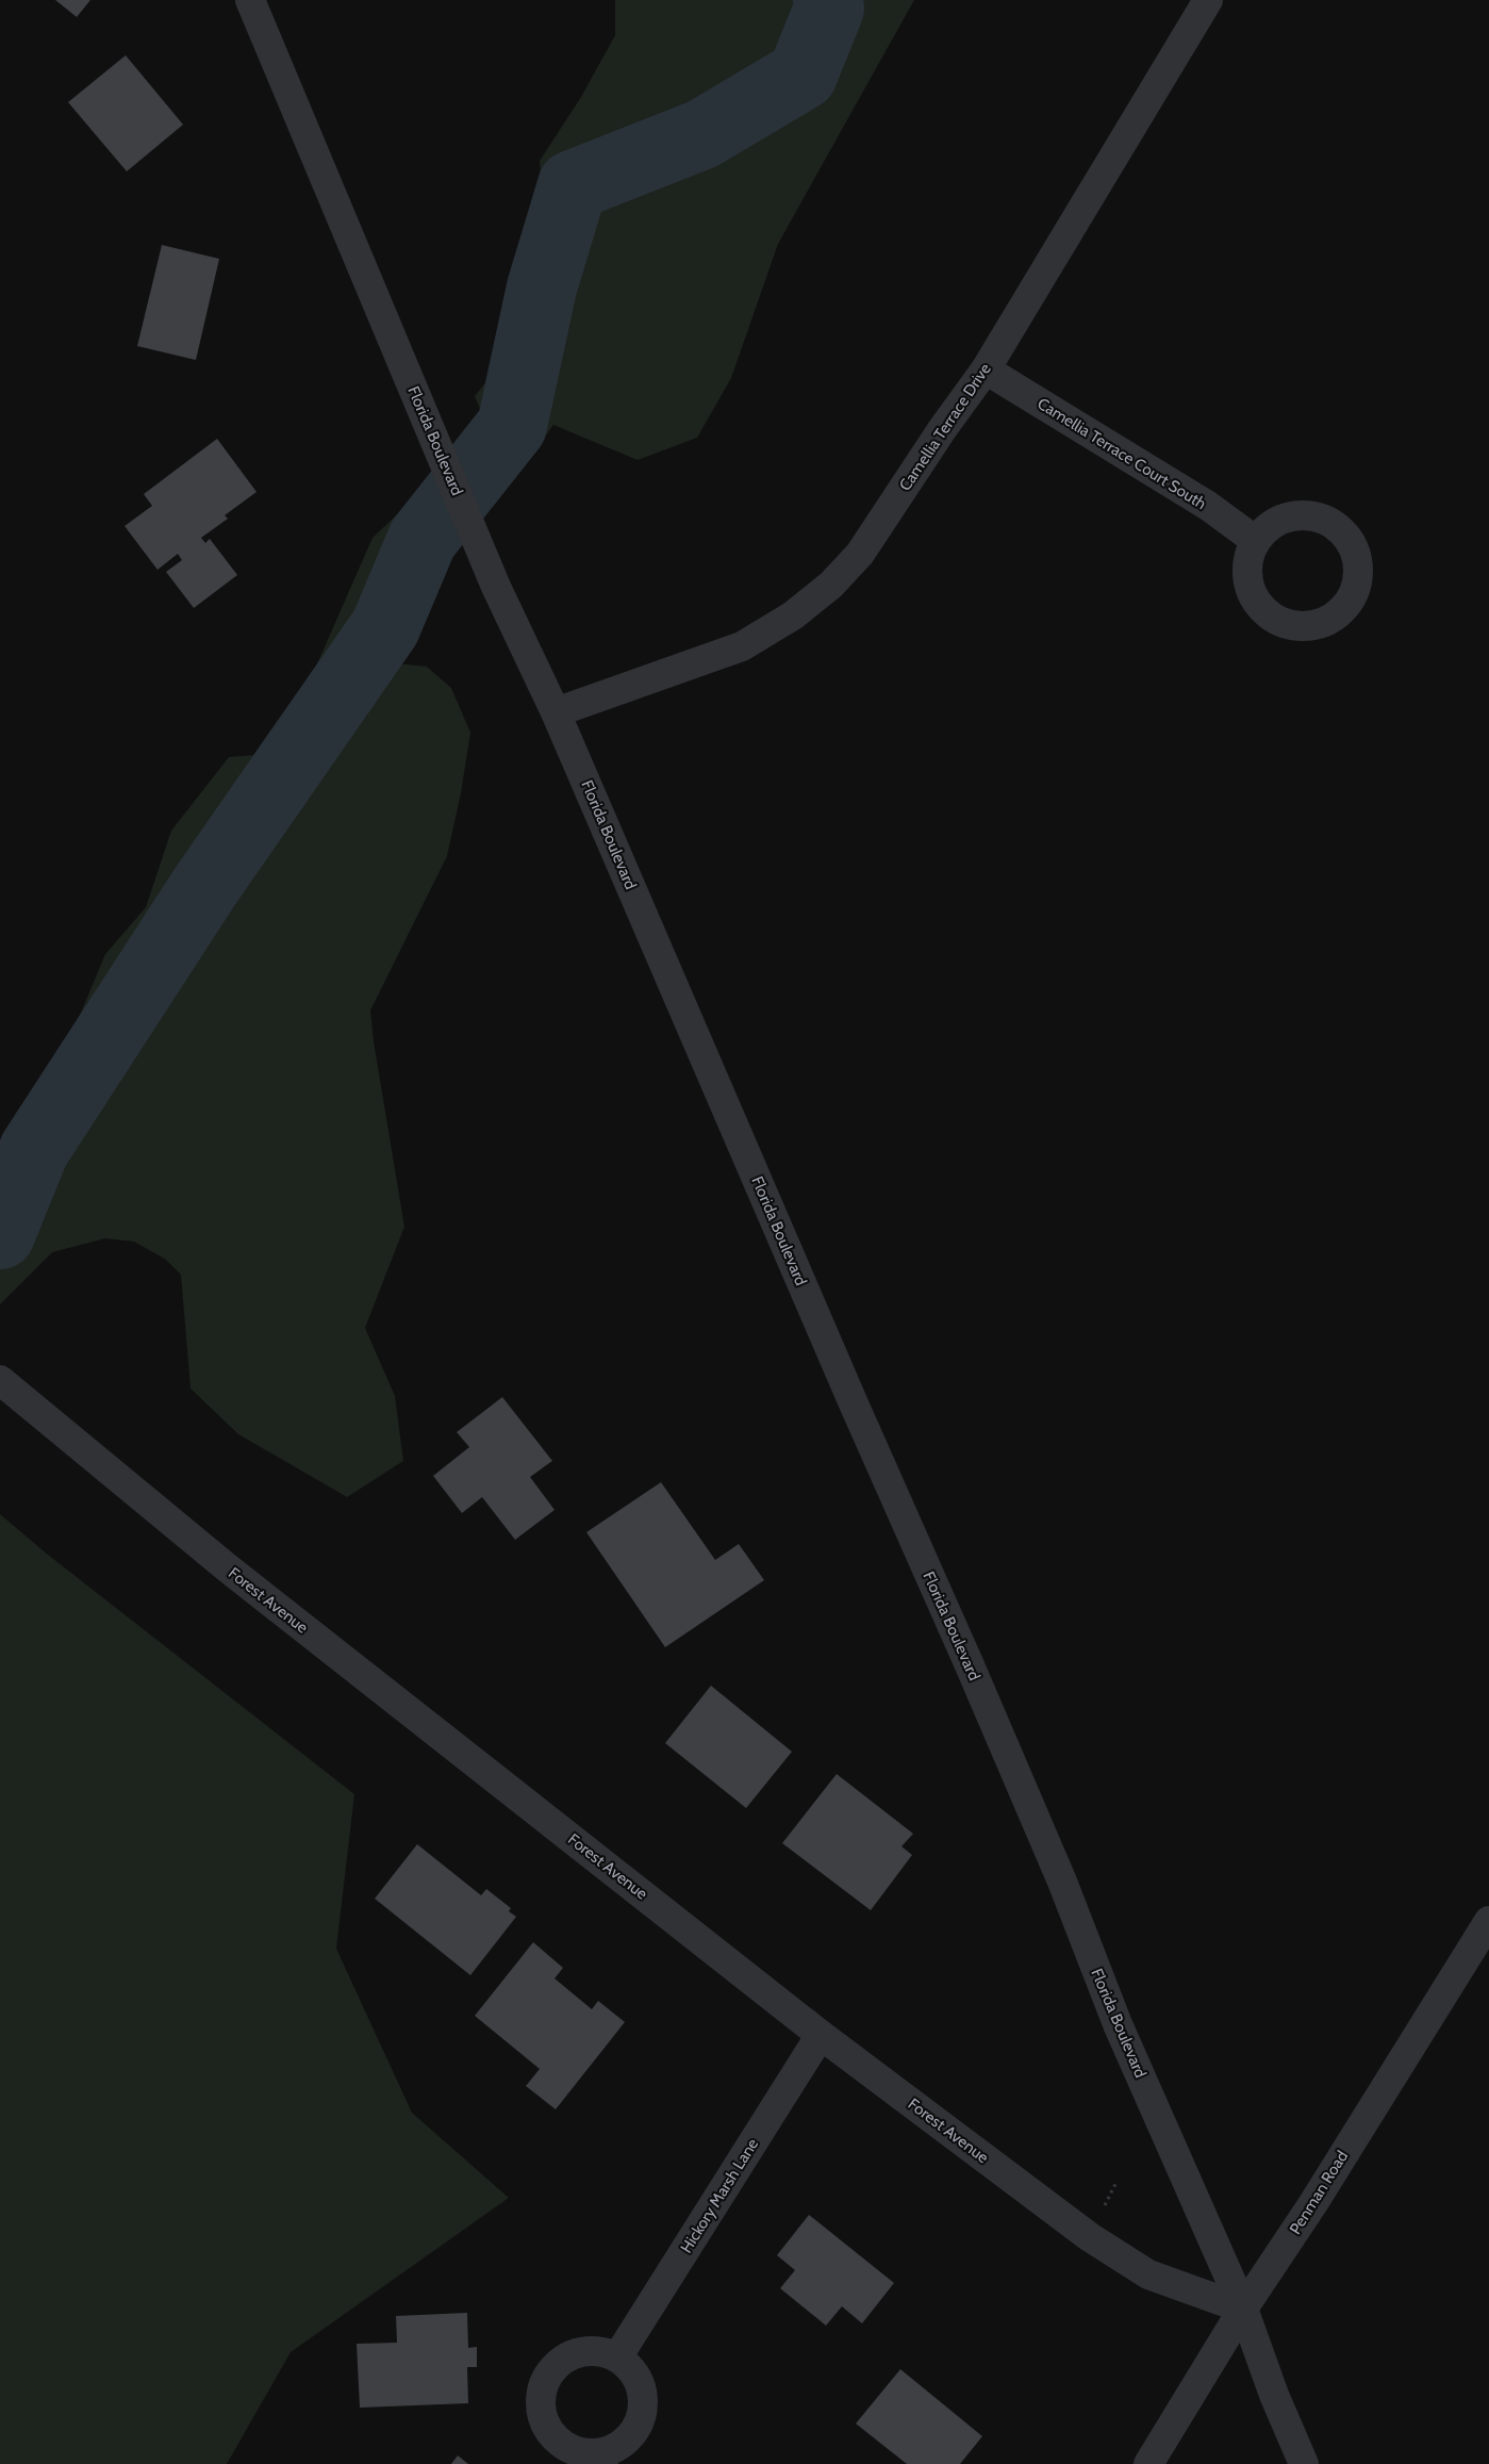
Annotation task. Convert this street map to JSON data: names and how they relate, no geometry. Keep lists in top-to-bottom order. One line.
{"streets":{"street":["Camellia Terrace Drive","Florida Boulevard","Camellia Terrace Court South","Forest Avenue","Penman Road","Hickory Marsh Lane"]},"crossings":[["Camellia Terrace Drive","Florida Boulevard"],["Camellia Terrace Drive","Camellia Terrace Court South"],["Florida Boulevard","Forest Avenue"],["Florida Boulevard","Penman Road"],["Forest Avenue","Penman Road"],["Forest Avenue","Hickory Marsh Lane"]]}
